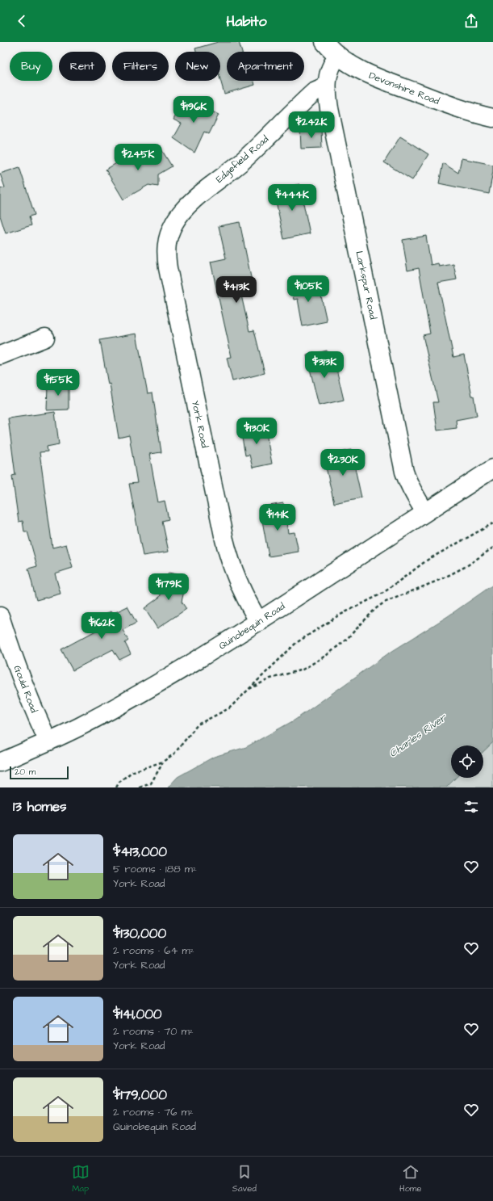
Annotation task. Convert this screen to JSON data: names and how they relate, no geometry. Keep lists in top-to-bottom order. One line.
{"streets":{"street":["Devonshire Road","Edgefield Road","Larkspur Road","York Road","Quinobequin Road","Gould Road"]},"crossings":[["Devonshire Road","Larkspur Road"],["Edgefield Road","Larkspur Road"],["Edgefield Road","York Road"],["Larkspur Road","Quinobequin Road"],["York Road","Quinobequin Road"],["Quinobequin Road","Gould Road"]],"water":["Charles River"],"scale_bar":"20 m","page":{"header":"Habito","chip":["Buy","Rent","Filters","New","Apartment"],"price":["$196K","$242K","$245K","$444K","$105K","$413K","$313K","$155K","$130K","$230K","$141K","$179K","$162K"],"scale":"20 m","heading":"13 homes","list":[{"name":"$413,000","note":"5 rooms · 188 m² · York Road"},{"name":"$130,000","note":"2 rooms · 64 m² · York Road"},{"name":"$141,000","note":"2 rooms · 70 m² · York Road"},{"name":"$179,000","note":"2 rooms · 76 m² · Quinobequin Road"}],"tabs":["Map","Saved","Home"]}}
